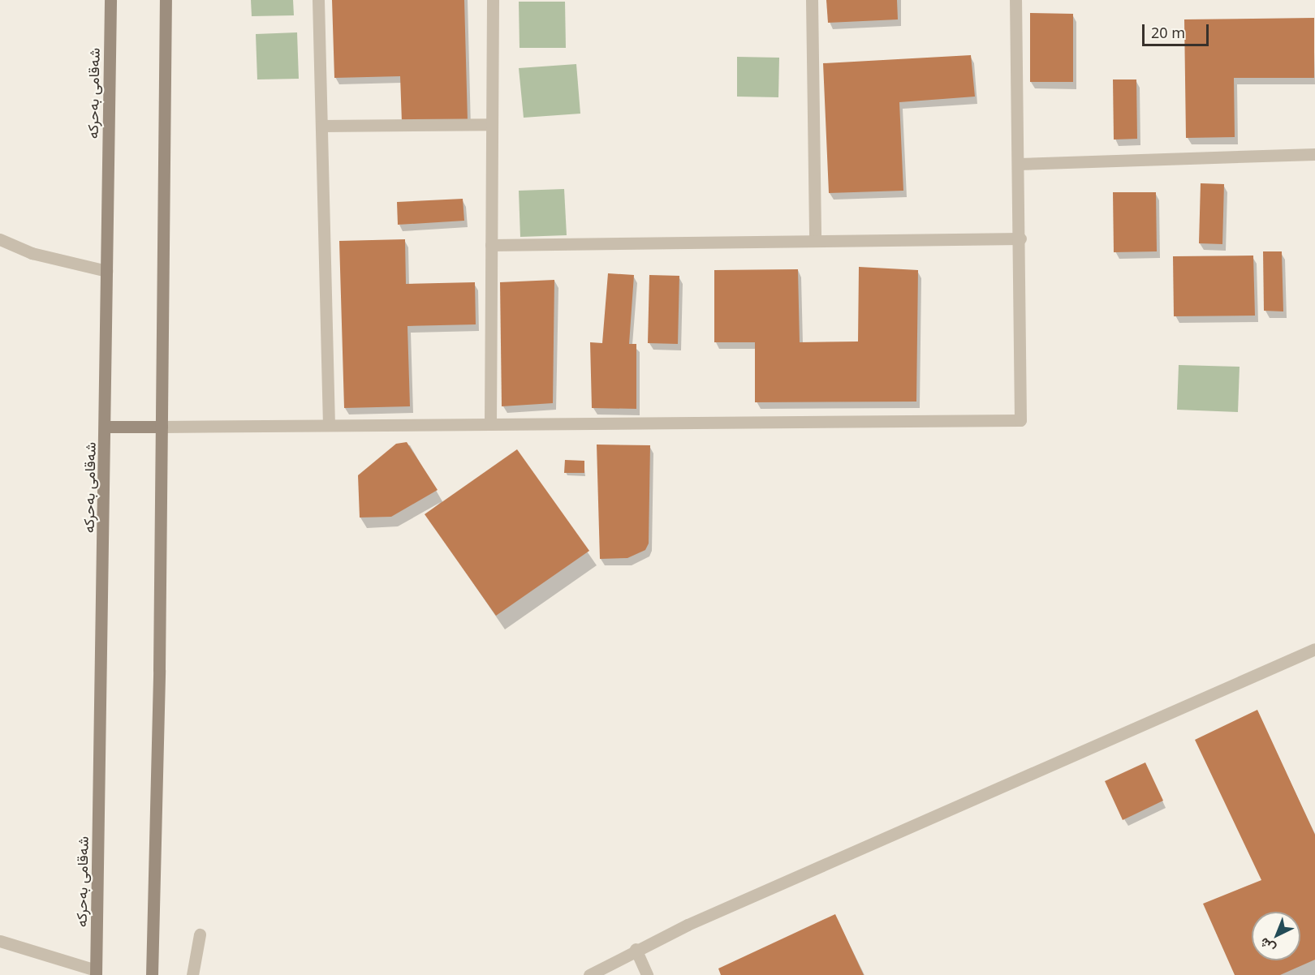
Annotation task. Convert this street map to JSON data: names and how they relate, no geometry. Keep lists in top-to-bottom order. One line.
{"streets":{"main road":["شەقامی بەحرکە"]},"scale_bar":"20 m","north":"bottom left"}
